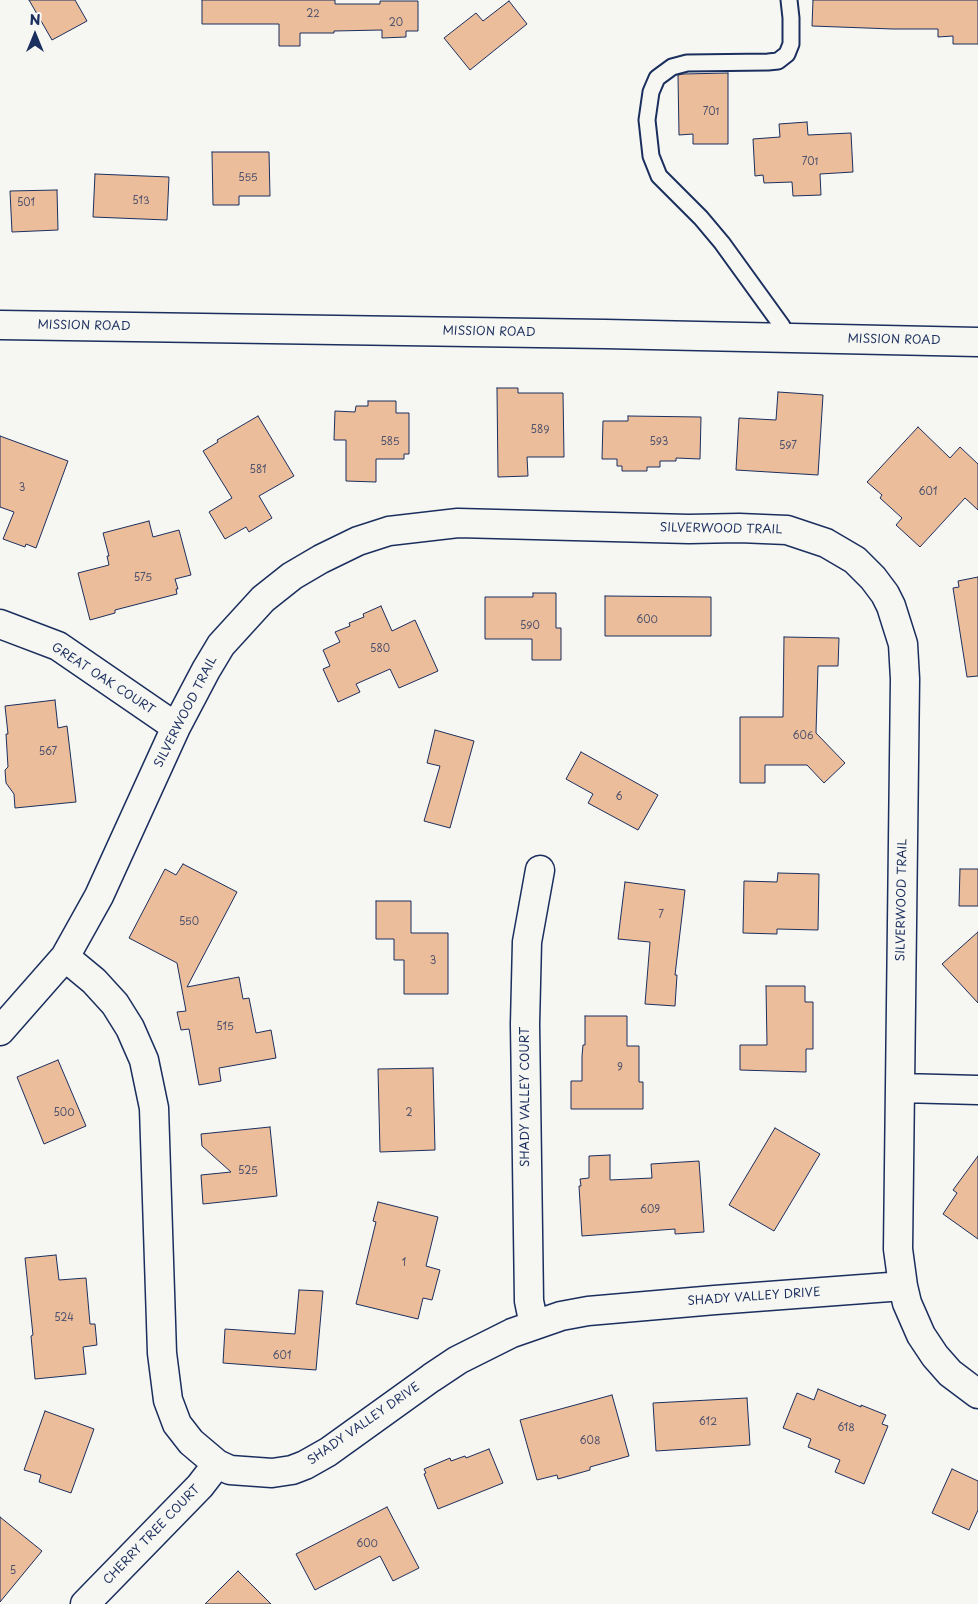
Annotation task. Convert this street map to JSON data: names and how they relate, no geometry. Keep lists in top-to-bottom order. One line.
{"streets":{"street":["MISSION ROAD","SILVERWOOD TRAIL","GREAT OAK COURT","SHADY VALLEY COURT","SHADY VALLEY DRIVE","CHERRY TREE COURT"]},"crossings":[["SILVERWOOD TRAIL","GREAT OAK COURT"],["SILVERWOOD TRAIL","SHADY VALLEY DRIVE"],["SHADY VALLEY COURT","SHADY VALLEY DRIVE"],["SHADY VALLEY DRIVE","CHERRY TREE COURT"]],"house_numbers":["22","20","701","701","555","513","501","589","585","593","597","581","3","601","575","600","590","580","606","567","6","7","550","3","515","9","500","2","525","609","1","524","601","612","618","608","600","5"],"north":"top"}
